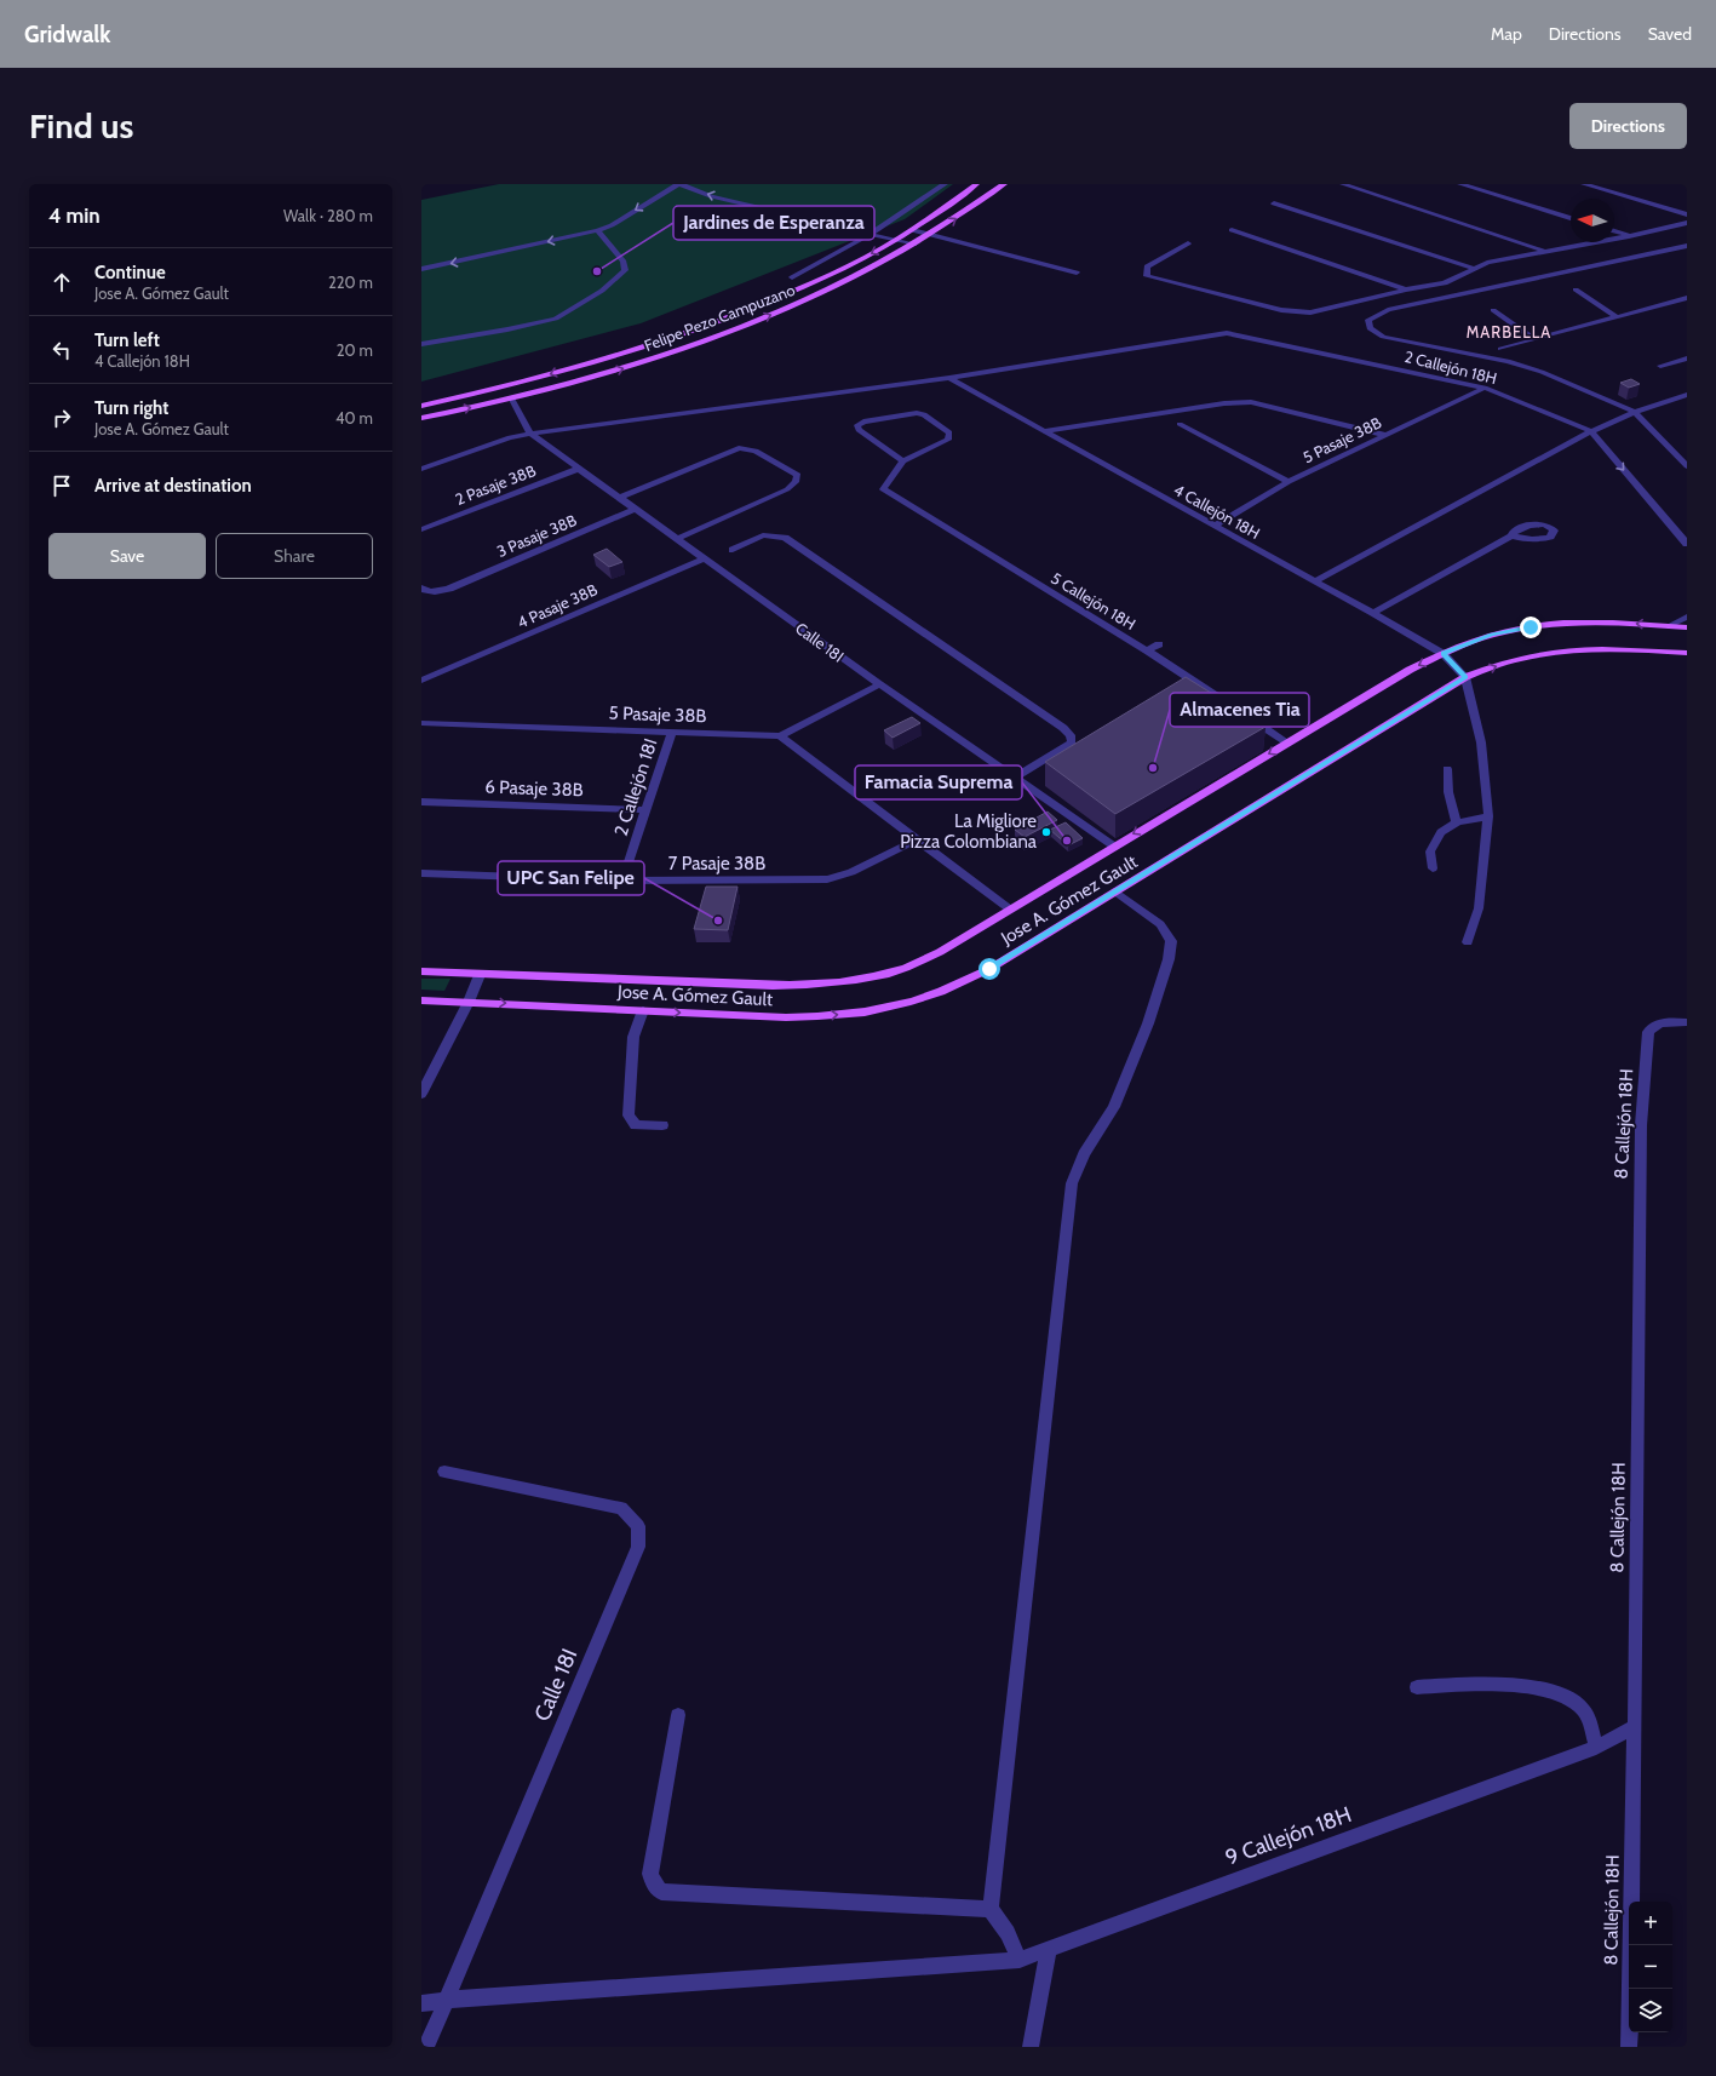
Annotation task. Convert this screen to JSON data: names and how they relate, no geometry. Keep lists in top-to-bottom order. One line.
{"streets":{"main road":["Felipe Pezo Campuzano","Jose A. Gómez Gault"],"street":["2 Callejón 18H","5 Pasaje 38B","2 Pasaje 38B","4 Callejón 18H","3 Pasaje 38B","5 Callejón 18H","4 Pasaje 38B","Calle 18I","2 Callejón 18I","6 Pasaje 38B","7 Pasaje 38B","8 Callejón 18H","9 Callejón 18H"]},"crossings":[["2 Callejón 18H","5 Pasaje 38B"],["2 Callejón 18H","4 Callejón 18H"],["2 Callejón 18H","Calle 18I"],["5 Pasaje 38B","4 Callejón 18H"],["5 Pasaje 38B","2 Callejón 18I"],["2 Pasaje 38B","Calle 18I"],["4 Callejón 18H","Jose A. Gómez Gault"],["3 Pasaje 38B","Calle 18I"],["5 Callejón 18H","Jose A. Gómez Gault"],["4 Pasaje 38B","Calle 18I"],["Calle 18I","Jose A. Gómez Gault"],["Calle 18I","9 Callejón 18H"],["2 Callejón 18I","6 Pasaje 38B"],["2 Callejón 18I","7 Pasaje 38B"],["8 Callejón 18H","9 Callejón 18H"]],"districts":["MARBELLA"],"places":["Jardines de Esperanza","Almacenes Tia","La Migliore Pizza Colombiana","Famacia Suprema","UPC San Felipe"],"north":"left","page":{"header":"Gridwalk","nav":["Map","Directions","Saved"],"buttons":["Directions",["Save","Share"]],"title":"Find us","heading":["4 min","Walk · 280 m"],"list":[["Continue","Jose A. Gómez Gault","220 m"],["Turn left","4 Callejón 18H","20 m"],["Turn right","Jose A. Gómez Gault","40 m"],"Arrive at destination"],"map_buttons":["+","−"]}}
